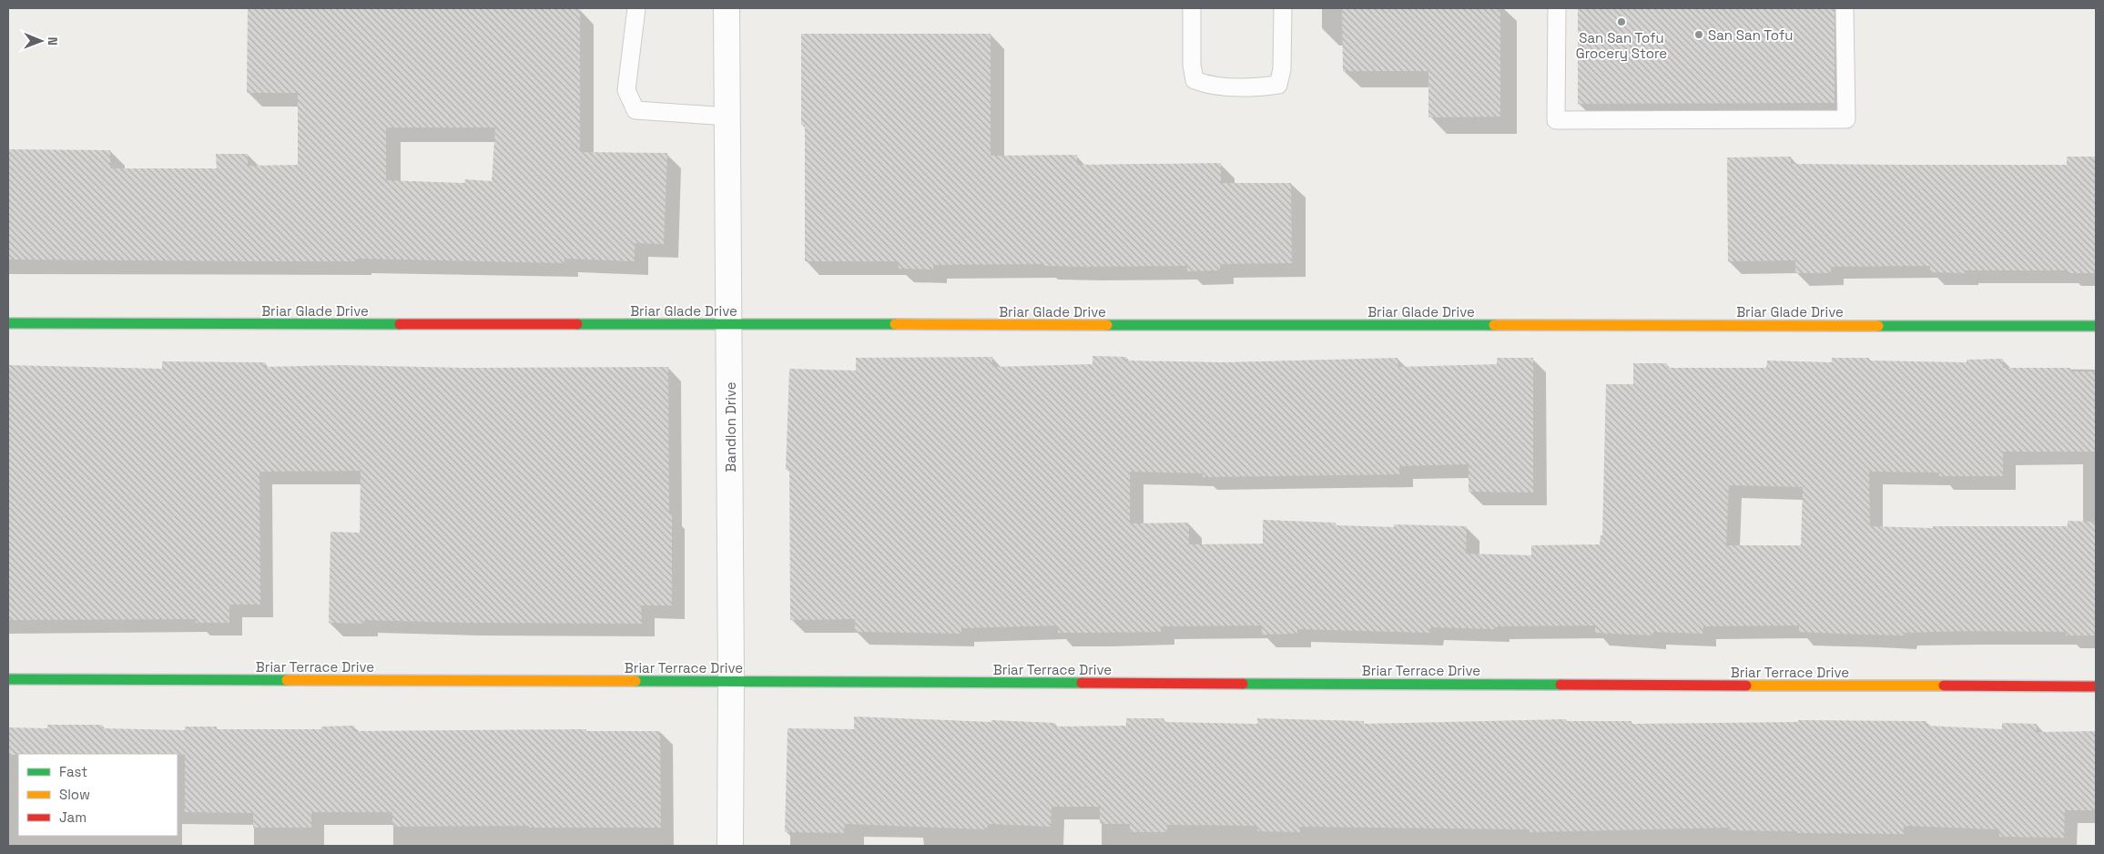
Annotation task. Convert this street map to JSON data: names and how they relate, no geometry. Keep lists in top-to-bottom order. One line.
{"streets":{"street":["Briar Glade Drive","Bandlon Drive","Briar Terrace Drive"]},"crossings":[["Briar Glade Drive","Bandlon Drive"],["Bandlon Drive","Briar Terrace Drive"]],"places":["San San Tofu Grocery Store","San San Tofu"],"legend":["Fast","Slow","Jam"],"north":"right"}
